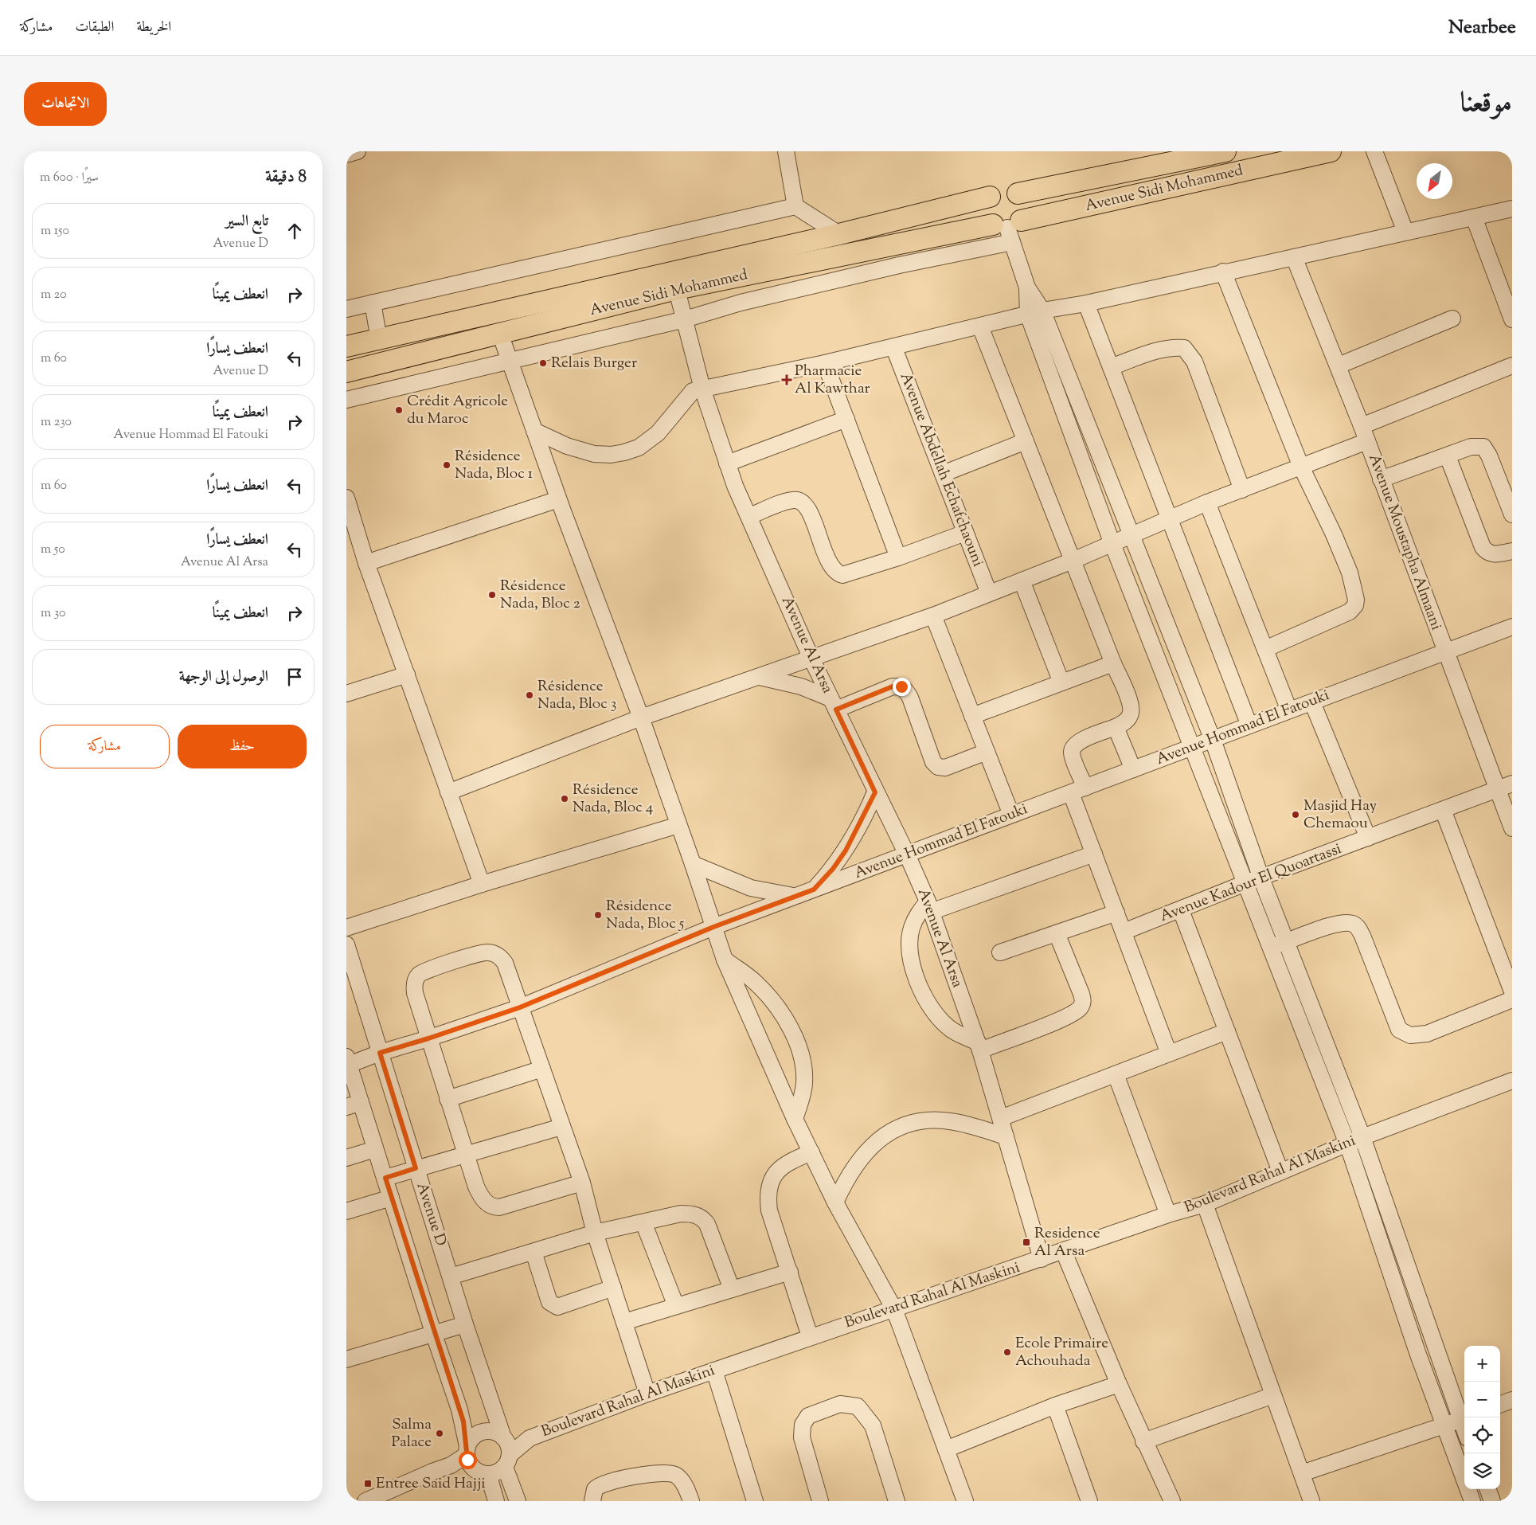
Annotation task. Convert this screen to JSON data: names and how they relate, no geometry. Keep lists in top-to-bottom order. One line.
{"streets":{"main road":["Avenue Sidi Mohammed"],"street":["Avenue Abdellah Echafchaouni","Avenue Moustapha Almaani","Avenue Al Arsa","Avenue Hommad El Fatouki","Avenue Kadour El Quoartassi","Boulevard Rahal Al Maskini","Avenue D"]},"crossings":[["Avenue Sidi Mohammed","Avenue Al Arsa"],["Avenue Moustapha Almaani","Avenue Hommad El Fatouki"],["Avenue Moustapha Almaani","Avenue Kadour El Quoartassi"],["Avenue Al Arsa","Avenue Hommad El Fatouki"],["Avenue Al Arsa","Boulevard Rahal Al Maskini"],["Avenue Hommad El Fatouki","Avenue D"],["Boulevard Rahal Al Maskini","Avenue D"]],"places":{"other":["Relais Burger","Crédit Agricole du Maroc","Résidence Nada, Bloc 1","Résidence Nada, Bloc 2","Résidence Nada, Bloc 3","Résidence Nada, Bloc 4","Masjid Hay Chemaou","Résidence Nada, Bloc 5","Ecole Primaire Achouhada","Salma Palace"],"health":["Pharmacie Al Kawthar"],"transit":["Residence Al Arsa","Entree Said Hajji"]},"north":"bottom left","page":{"header":"Nearbee","nav":["الخريطة","الطبقات","مشاركة"],"title":"موقعنا","buttons":["الاتجاهات",["حفظ","مشاركة"]],"heading":["8 دقيقة","سيرًا · 600 m"],"list":[["تابع السير","Avenue D","150 m"],["انعطف يمينًا","20 m"],["انعطف يسارًا","Avenue D","60 m"],["انعطف يمينًا","Avenue Hommad El Fatouki","230 m"],["انعطف يسارًا","60 m"],["انعطف يسارًا","Avenue Al Arsa","50 m"],["انعطف يمينًا","30 m"],"الوصول إلى الوجهة"],"map_buttons":["+","−"]}}
